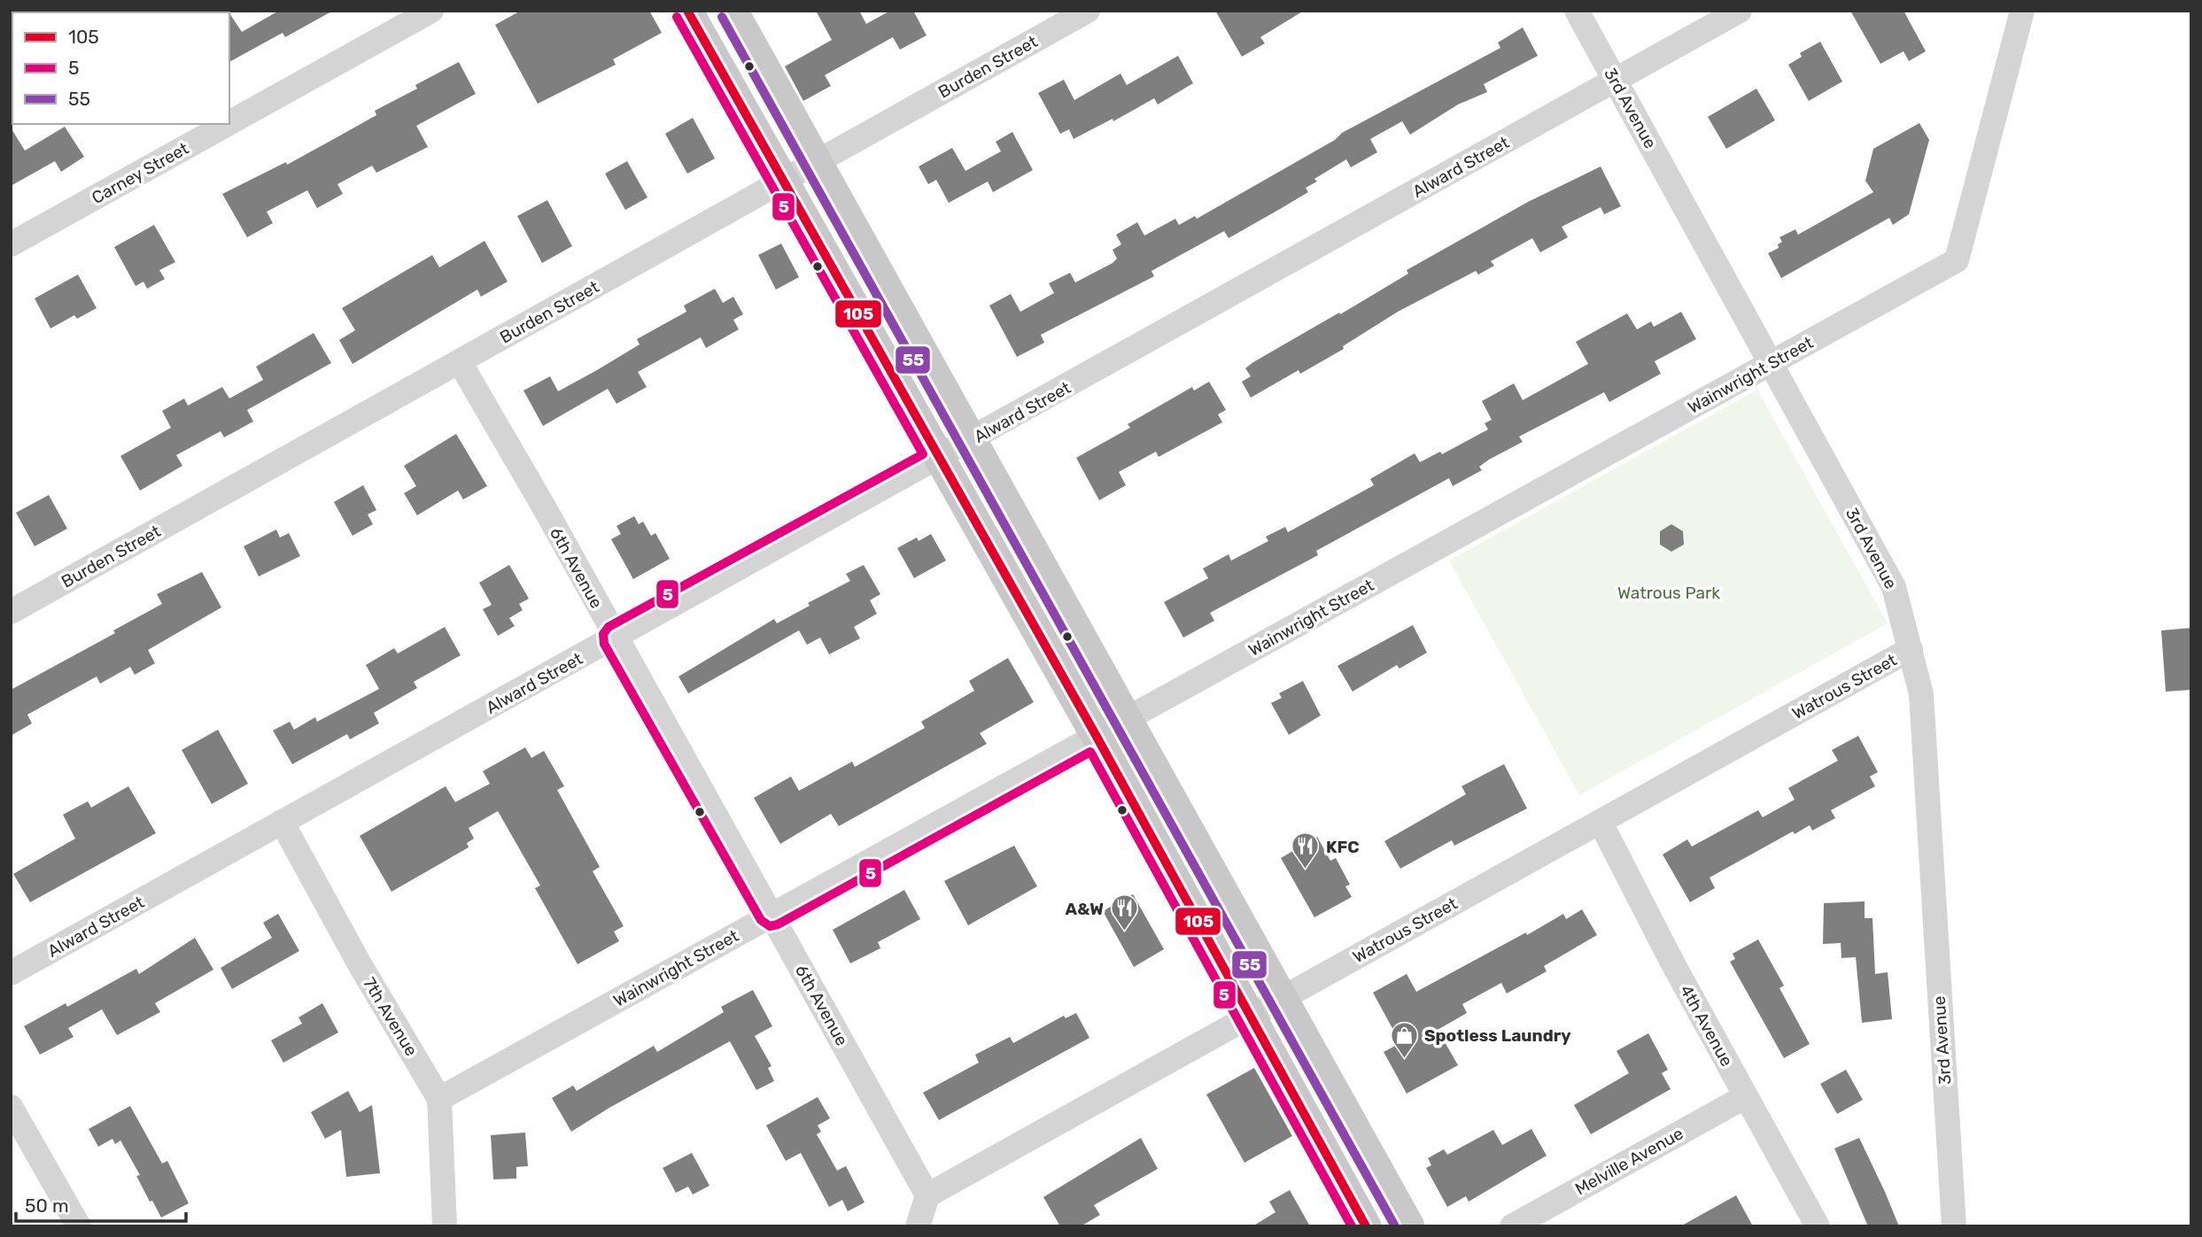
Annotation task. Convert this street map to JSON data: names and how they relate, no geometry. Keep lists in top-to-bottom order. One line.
{"streets":{"street":["Burden Street","3rd Avenue","Alward Street","Carney Street","Wainwright Street","6th Avenue","Watrous Street","7th Avenue","4th Avenue","Melville Avenue"]},"crossings":[["Burden Street","6th Avenue"],["3rd Avenue","Alward Street"],["3rd Avenue","Wainwright Street"],["3rd Avenue","Watrous Street"],["Alward Street","6th Avenue"],["Alward Street","7th Avenue"],["Wainwright Street","6th Avenue"],["Wainwright Street","7th Avenue"],["6th Avenue","Watrous Street"],["Watrous Street","4th Avenue"],["4th Avenue","Melville Avenue"]],"parks":["Watrous Park"],"places":{"restaurant":["KFC","A&W"],"shop":["Spotless Laundry"]},"lines":["transit line 105","transit line 5","transit line 55"],"legend":["105","5","55"],"scale_bar":"50 m"}
